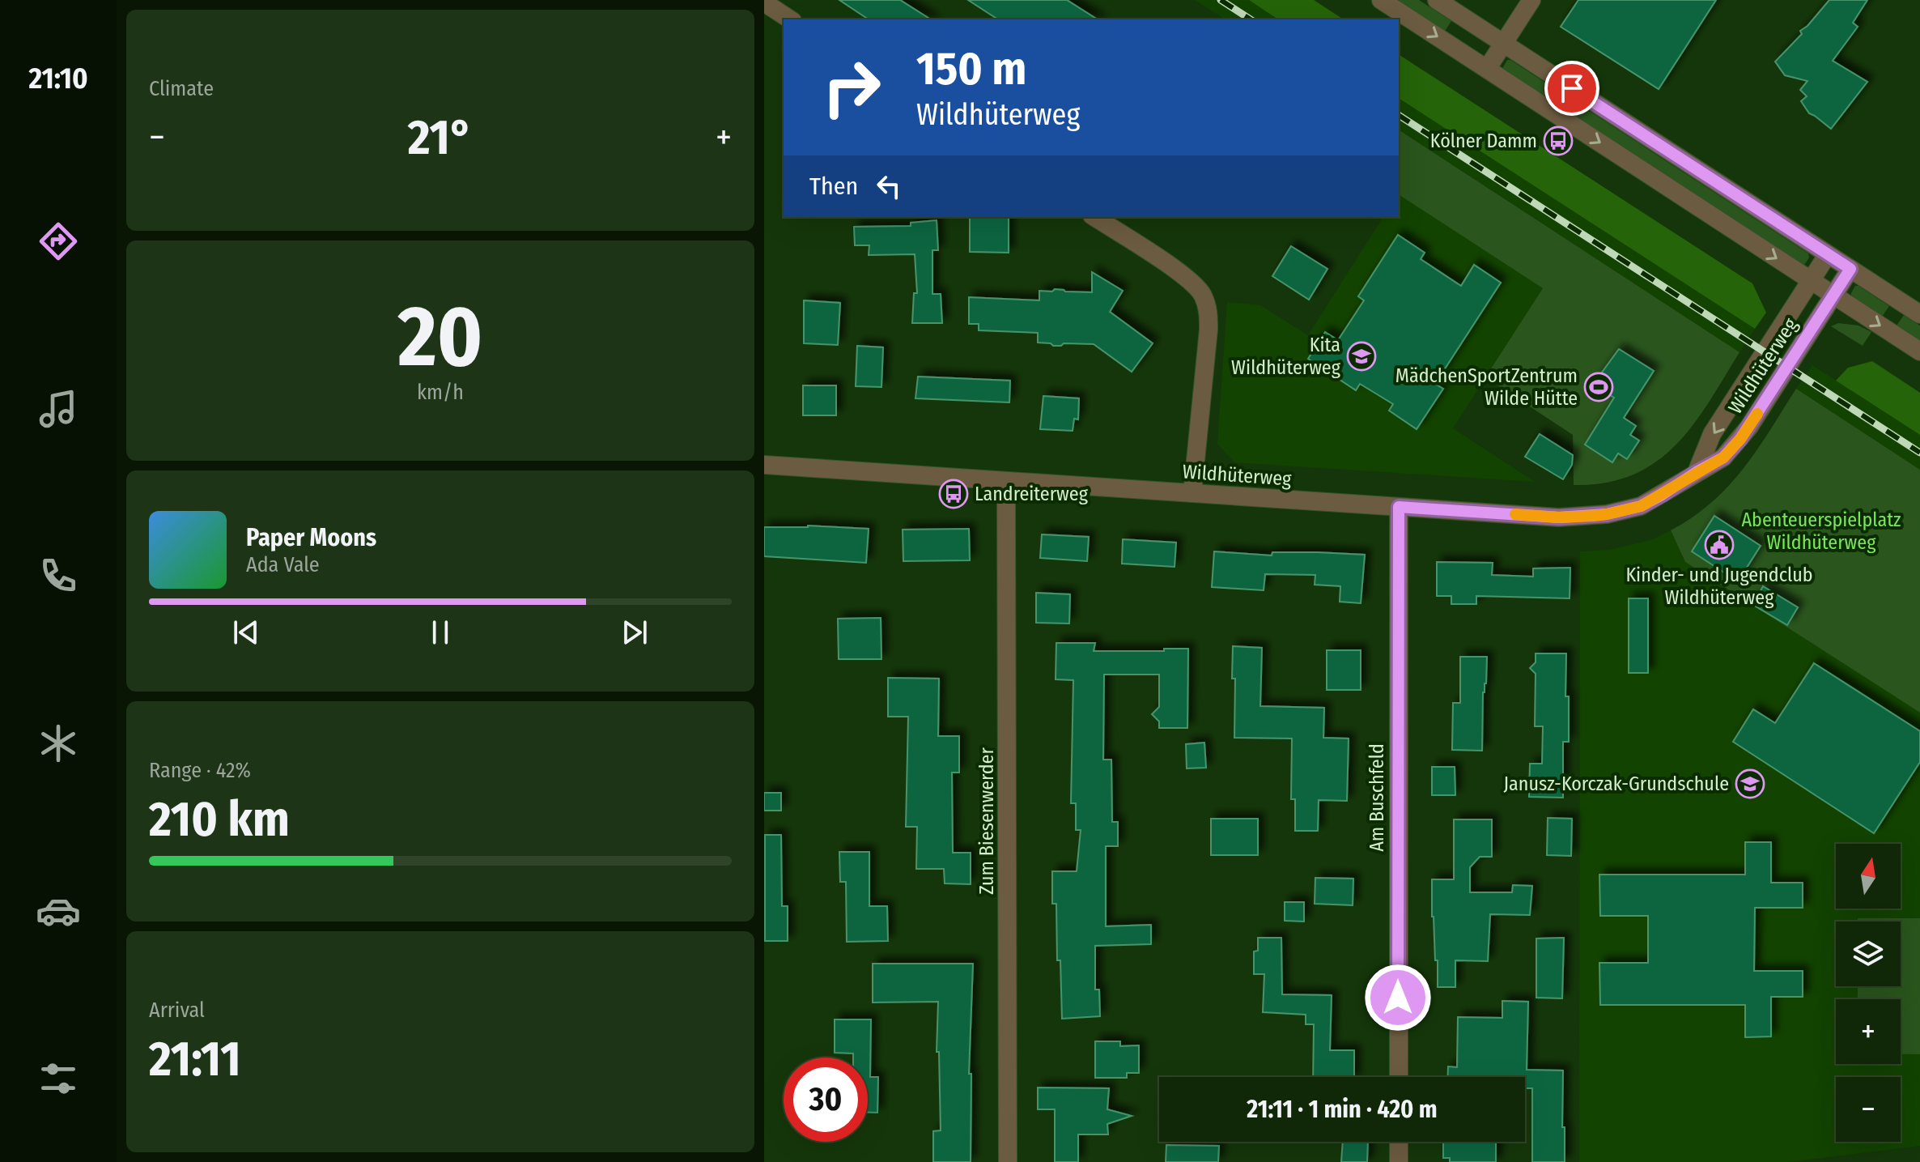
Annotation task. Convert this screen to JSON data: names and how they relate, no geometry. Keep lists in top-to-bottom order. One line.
{"streets":{"street":["Wildhüterweg","Am Buschfeld","Zum Biesenwerder"]},"crossings":[["Wildhüterweg","Am Buschfeld"],["Wildhüterweg","Zum Biesenwerder"]],"parks":["Abenteuerspielplatz Wildhüterweg"],"places":{"bus stop":["Kölner Damm","Landreiterweg"],"school or university":["Kita Wildhüterweg","Janusz-Korczak-Grundschule"],"sports":["MädchenSportZentrum Wilde Hütte"],"public building":["Kinder- und Jugendclub Wildhüterweg"]},"north":"top","page":{"tabs":"21:10","tile":["Climate",["20","km/h"],["Range · 42%","210 km"],["Arrival","21:11"]],"turn":["150 m","Wildhüterweg"],"heat":["−","21°","+"],"then":"Then","song":["Paper Moons","Ada Vale"],"map_buttons":["+","−"],"limit":"30","trip":"21:11 · 1 min · 420 m"}}
